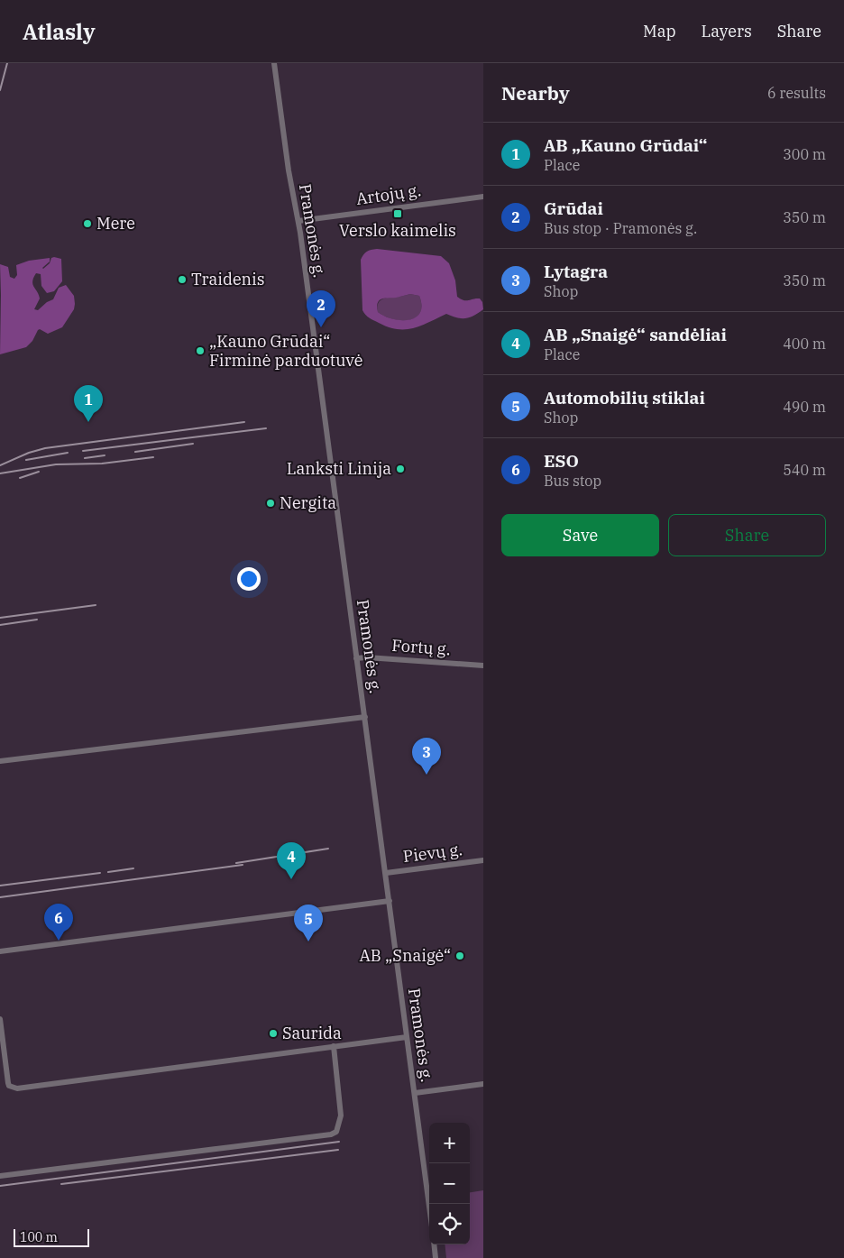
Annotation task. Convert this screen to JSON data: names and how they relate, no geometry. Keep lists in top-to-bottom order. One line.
{"streets":{"street":["Artojų g.","Pramonės g.","Fortų g.","Pievų g."]},"crossings":[["Artojų g.","Pramonės g."],["Pramonės g.","Fortų g."],["Pramonės g.","Pievų g."]],"places":{"transit":["Verslo kaimelis"],"other":["Mere","Traidenis","„Kauno Grūdai“ Firminė parduotuvė","Lanksti Linija","Nergita","AB „Snaigė“","Saurida"]},"scale_bar":"100 m","page":{"header":"Atlasly","nav":["Map","Layers","Share"],"heading":["Nearby","6 results"],"list":[{"mark":"1","name":"AB „Kauno Grūdai“","note":"Place","value":"300 m"},{"mark":"2","name":"Grūdai","note":"Bus stop · Pramonės g.","value":"350 m"},{"mark":"3","name":"Lytagra","note":"Shop","value":"350 m"},{"mark":"4","name":"AB „Snaigė“ sandėliai","note":"Place","value":"400 m"},{"mark":"5","name":"Automobilių stiklai","note":"Shop","value":"490 m"},{"mark":"6","name":"ESO","note":"Bus stop","value":"540 m"}],"pins":["2","1","3","4","6","5"],"buttons":["Save","Share"],"map_buttons":["+","−"],"scale":"100 m"}}
